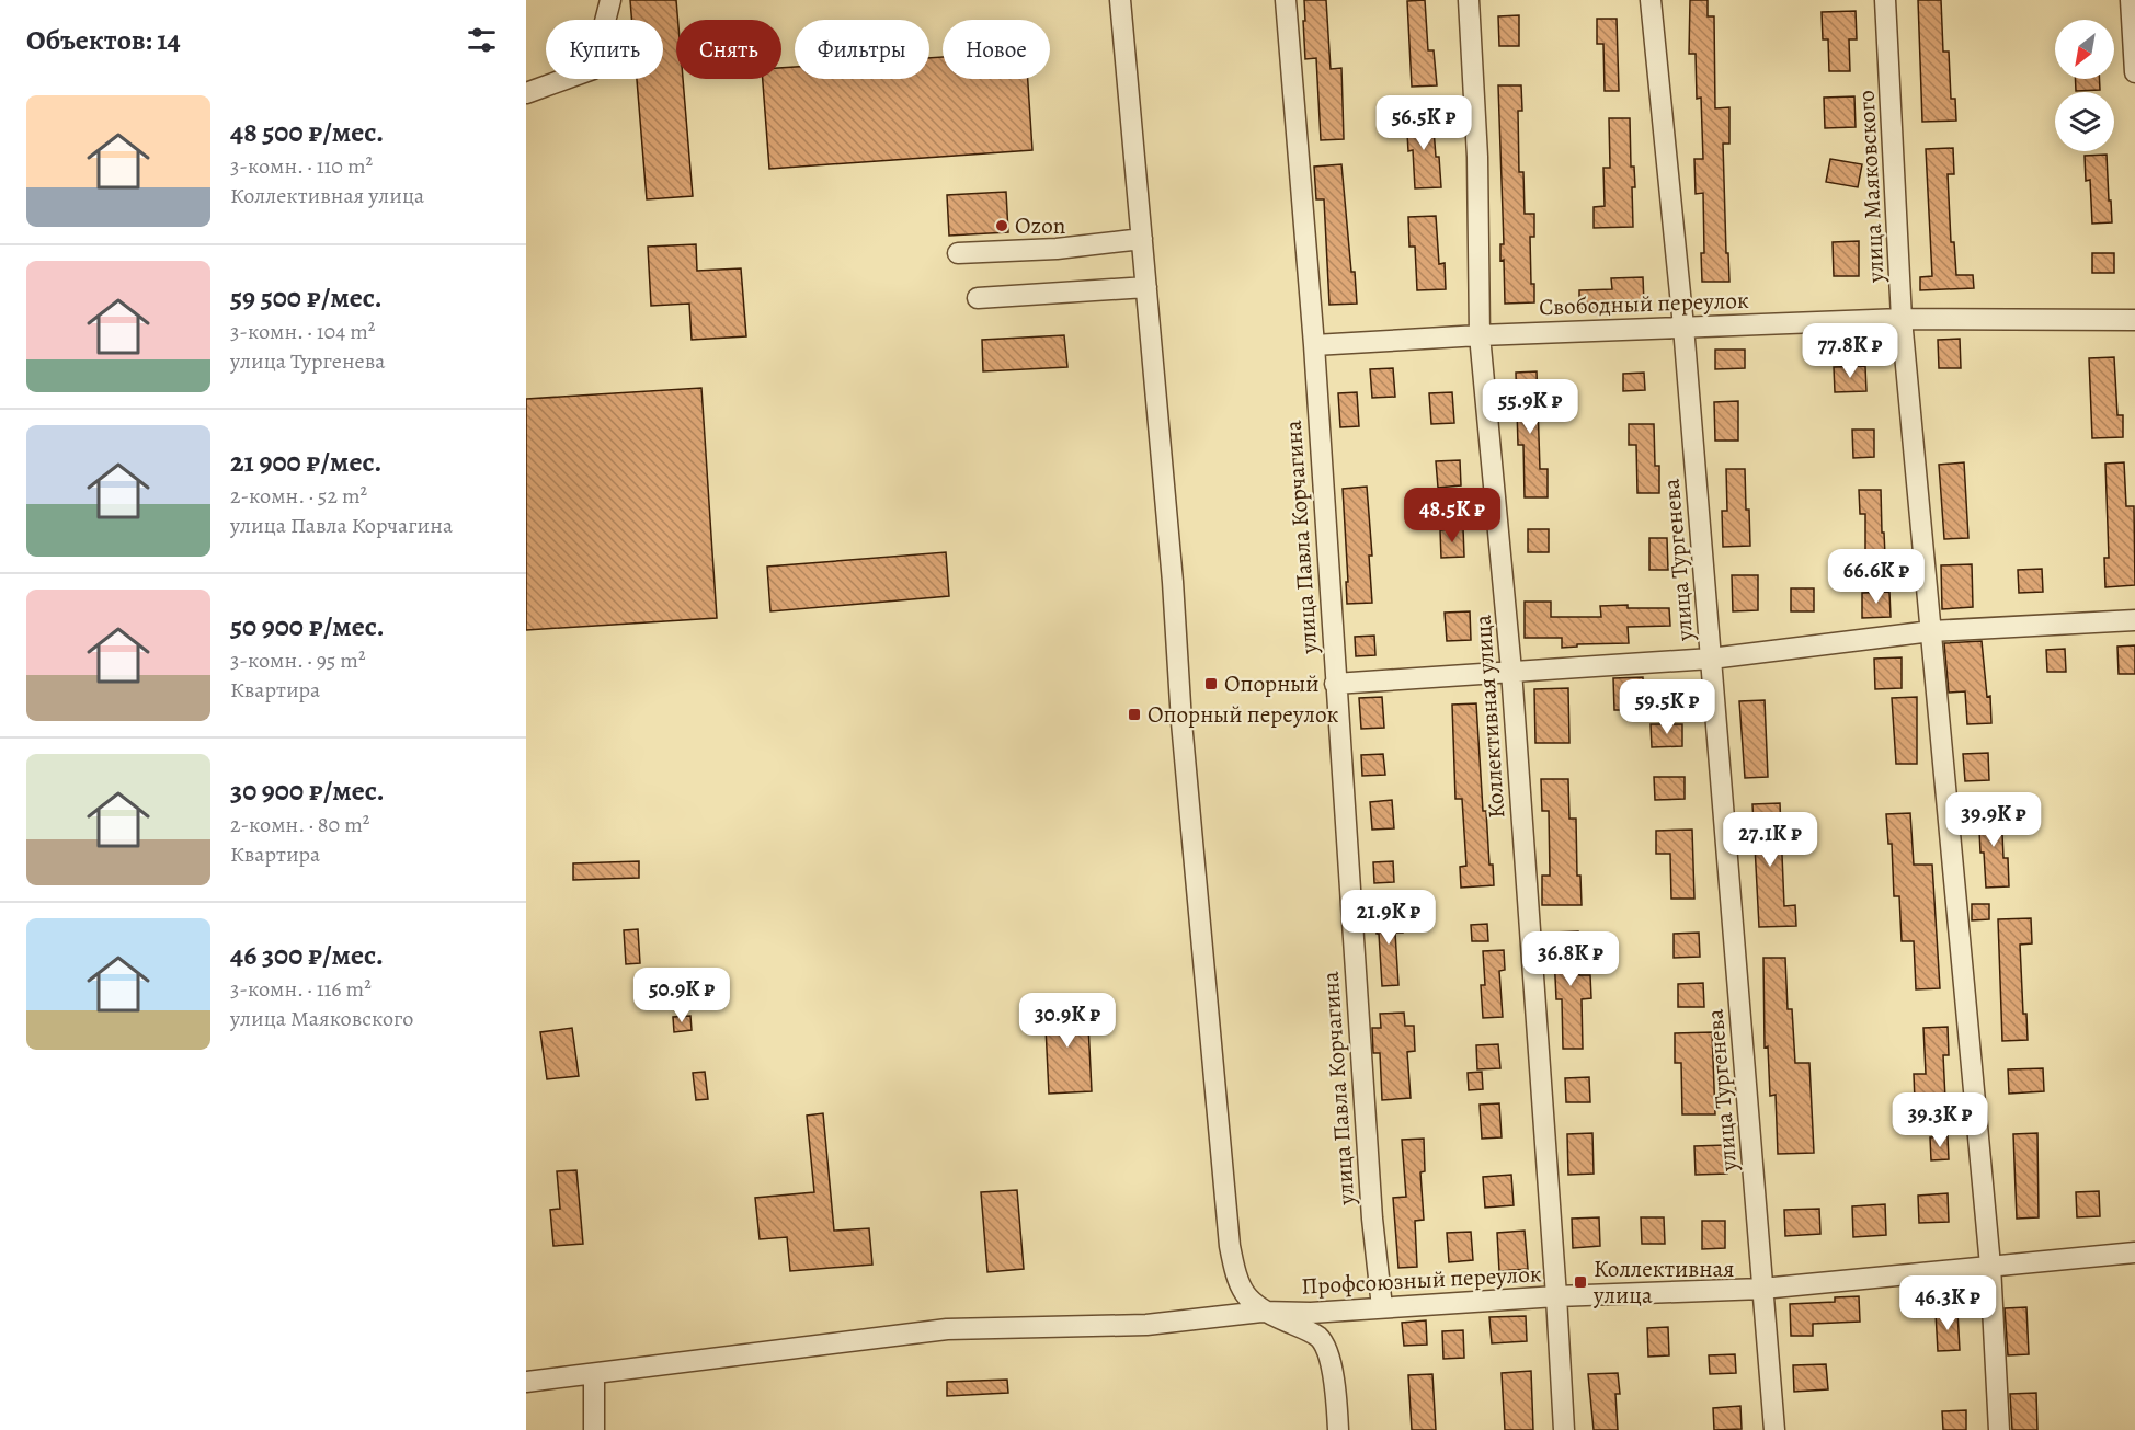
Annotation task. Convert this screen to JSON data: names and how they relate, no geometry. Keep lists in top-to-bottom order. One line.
{"streets":{"street":["улица Маяковского","Свободный переулок","улица Павла Корчагина","улица Тургенева","Коллективная улица","Профсоюзный переулок"]},"crossings":[["улица Маяковского","Свободный переулок"],["улица Маяковского","Профсоюзный переулок"],["Свободный переулок","улица Павла Корчагина"],["Свободный переулок","улица Тургенева"],["Свободный переулок","Коллективная улица"],["улица Павла Корчагина","Профсоюзный переулок"],["улица Тургенева","Профсоюзный переулок"],["Коллективная улица","Профсоюзный переулок"]],"places":{"other":["Ozon"],"transit":["Опорный","Опорный переулок","Коллективная улица"]},"north":"bottom left","page":{"heading":"Объектов: 14","chip":["Купить","Снять","Фильтры","Новое"],"list":[{"name":"48 500 ₽/мес.","note":"3-комн. · 110 m² · Коллективная улица"},{"name":"59 500 ₽/мес.","note":"3-комн. · 104 m² · улица Тургенева"},{"name":"21 900 ₽/мес.","note":"2-комн. · 52 m² · улица Павла Корчагина"},{"name":"50 900 ₽/мес.","note":"3-комн. · 95 m² · Квартира"},{"name":"30 900 ₽/мес.","note":"2-комн. · 80 m² · Квартира"},{"name":"46 300 ₽/мес.","note":"3-комн. · 116 m² · улица Маяковского"}],"price":["56.5K ₽","77.8K ₽","55.9K ₽","48.5K ₽","66.6K ₽","59.5K ₽","39.9K ₽","27.1K ₽","21.9K ₽","36.8K ₽","50.9K ₽","30.9K ₽","39.3K ₽","46.3K ₽"]}}
